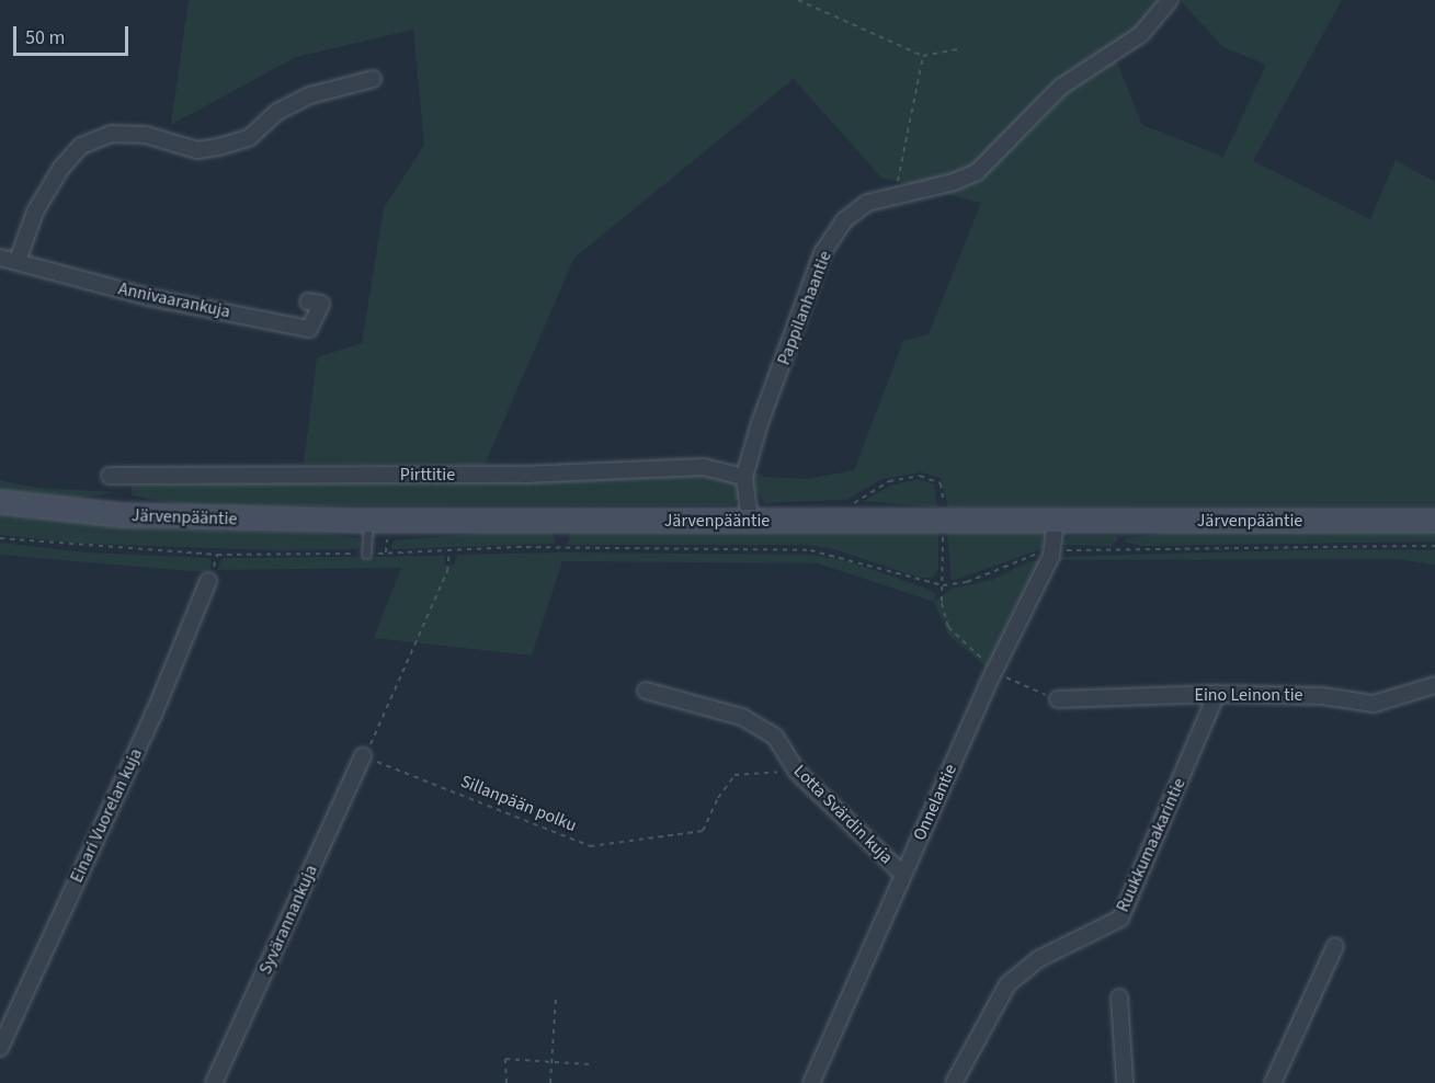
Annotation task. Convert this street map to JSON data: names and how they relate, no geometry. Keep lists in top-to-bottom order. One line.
{"streets":{"main road":["Järvenpääntie"],"street":["Annivaarankuja","Pappilanhaantie","Pirttitie","Eino Leinon tie","Onnelantie","Lotta Svärdin kuja","Einari Vuorelan kuja","Ruukkumaakarintie","Syvärannankuja"],"path":["Sillanpään polku"]},"crossings":[["Pappilanhaantie","Pirttitie"],["Pappilanhaantie","Järvenpääntie"],["Järvenpääntie","Onnelantie"],["Eino Leinon tie","Ruukkumaakarintie"],["Onnelantie","Lotta Svärdin kuja"],["Sillanpään polku","Lotta Svärdin kuja"],["Sillanpään polku","Syvärannankuja"]],"scale_bar":"50 m"}
